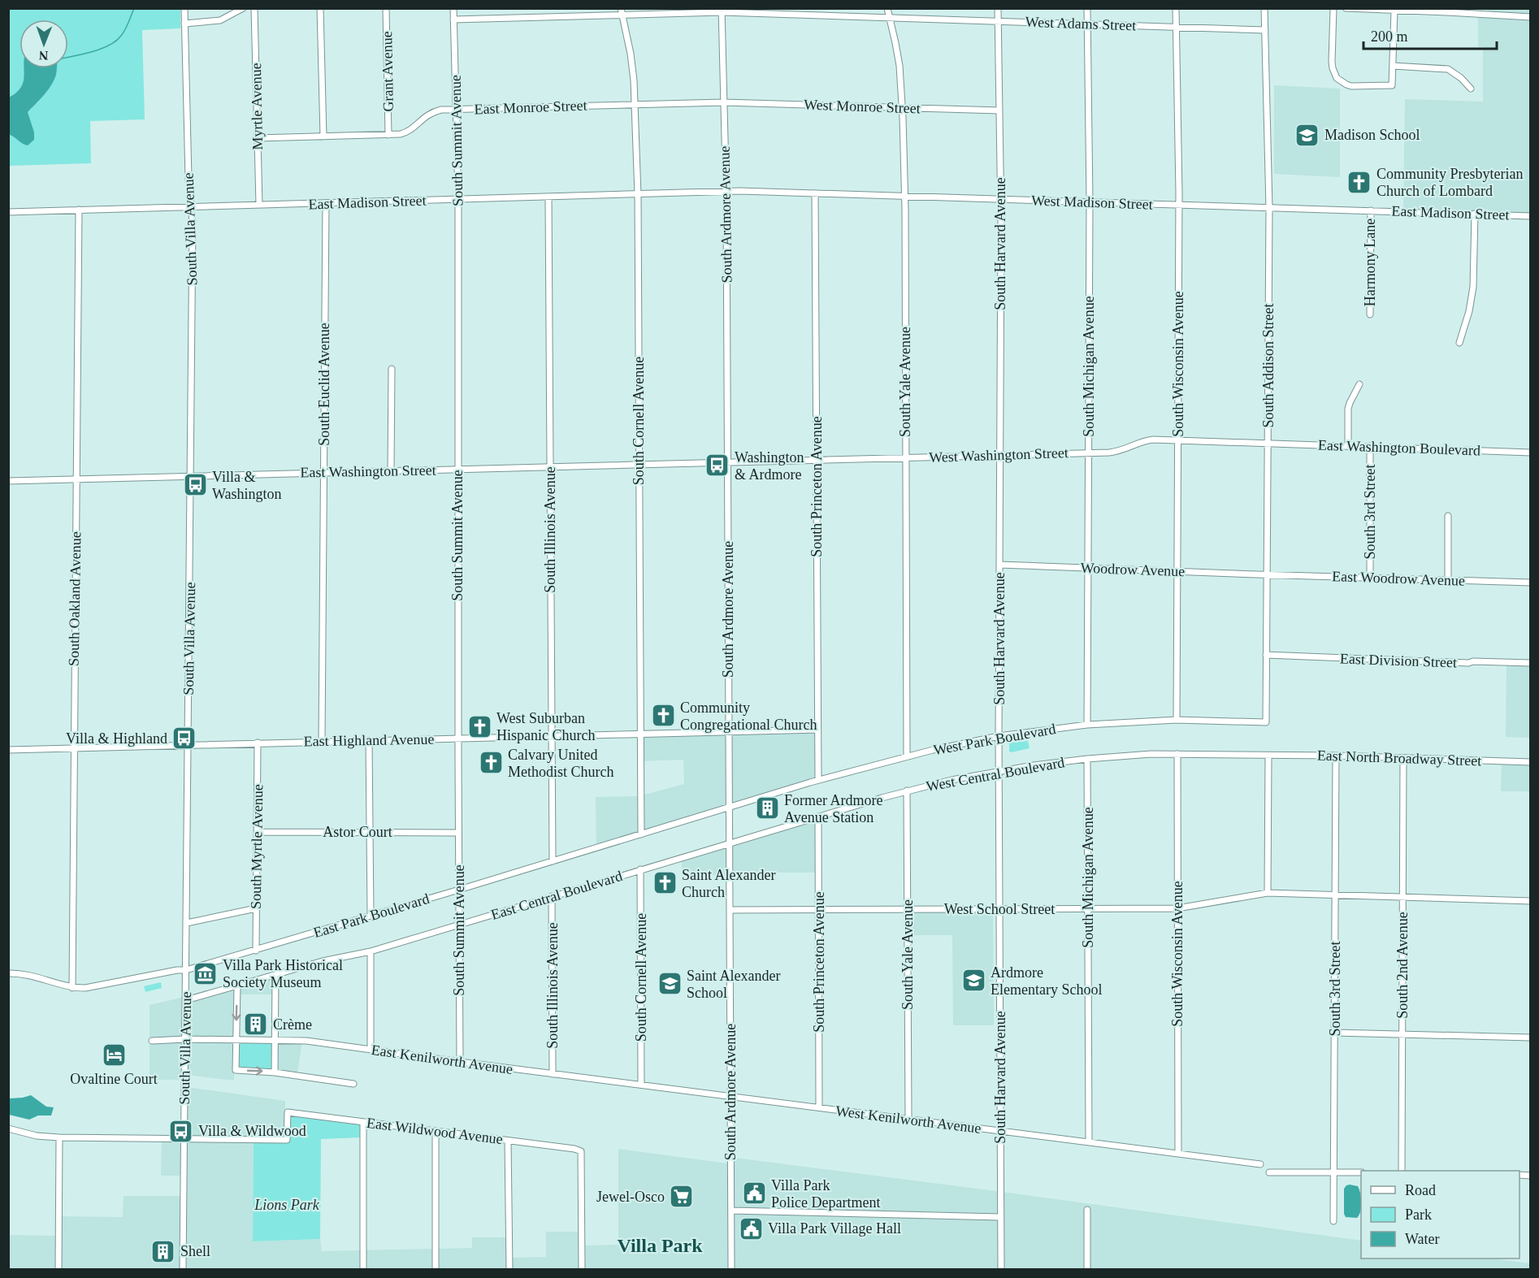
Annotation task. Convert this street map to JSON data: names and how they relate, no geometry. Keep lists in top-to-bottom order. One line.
{"streets":{"street":["West Adams Street","Grant Avenue","Myrtle Avenue","West Monroe Street","East Monroe Street","South Summit Avenue","East Madison Street","West Madison Street","South Ardmore Avenue","South Villa Avenue","South Harvard Avenue","Harmony Lane","South Wisconsin Avenue","South Addison Street","South Michigan Avenue","South Yale Avenue","South Euclid Avenue","South Cornell Avenue","East Washington Boulevard","West Washington Street","East Washington Street","South Princeton Avenue","South 3rd Street","South Illinois Avenue","Woodrow Avenue","East Woodrow Avenue","South Oakland Avenue","East Division Street","West Park Boulevard","East Highland Avenue","East North Broadway Street","West Central Boulevard","Astor Court","South Myrtle Avenue","East Central Boulevard","West School Street","East Park Boulevard","South 2nd Avenue","East Kenilworth Avenue","West Kenilworth Avenue","East Wildwood Avenue"]},"crossings":[["West Adams Street","South Summit Avenue"],["West Adams Street","South Ardmore Avenue"],["West Adams Street","South Harvard Avenue"],["West Adams Street","South Wisconsin Avenue"],["West Adams Street","South Addison Street"],["West Adams Street","South Michigan Avenue"],["West Adams Street","South Yale Avenue"],["West Adams Street","South Cornell Avenue"],["Grant Avenue","East Monroe Street"],["Myrtle Avenue","East Monroe Street"],["Myrtle Avenue","East Madison Street"],["West Monroe Street","East Monroe Street"],["West Monroe Street","South Ardmore Avenue"],["West Monroe Street","South Harvard Avenue"],["West Monroe Street","South Yale Avenue"],["East Monroe Street","South Summit Avenue"],["East Monroe Street","South Ardmore Avenue"],["East Monroe Street","South Cornell Avenue"],["South Summit Avenue","East Madison Street"],["South Summit Avenue","East Washington Street"],["South Summit Avenue","East Highland Avenue"],["South Summit Avenue","Astor Court"],["South Summit Avenue","East Central Boulevard"],["South Summit Avenue","East Park Boulevard"],["South Summit Avenue","East Kenilworth Avenue"],["East Madison Street","West Madison Street"],["East Madison Street","South Ardmore Avenue"],["East Madison Street","South Villa Avenue"],["East Madison Street","Harmony Lane"],["East Madison Street","South Euclid Avenue"],["East Madison Street","South Cornell Avenue"],["East Madison Street","South Illinois Avenue"],["East Madison Street","South Oakland Avenue"],["West Madison Street","South Ardmore Avenue"],["West Madison Street","South Harvard Avenue"],["West Madison Street","Harmony Lane"],["West Madison Street","South Wisconsin Avenue"],["West Madison Street","South Addison Street"],["West Madison Street","South Michigan Avenue"],["West Madison Street","South Yale Avenue"],["West Madison Street","South Princeton Avenue"],["South Ardmore Avenue","West Washington Street"],["South Ardmore Avenue","East Washington Street"],["South Ardmore Avenue","West Park Boulevard"],["South Ardmore Avenue","East Highland Avenue"],["South Ardmore Avenue","West Central Boulevard"],["South Ardmore Avenue","East Central Boulevard"],["South Ardmore Avenue","West School Street"],["South Ardmore Avenue","East Park Boulevard"],["South Ardmore Avenue","East Kenilworth Avenue"],["South Ardmore Avenue","West Kenilworth Avenue"],["South Villa Avenue","East Washington Street"],["South Villa Avenue","East Highland Avenue"],["South Villa Avenue","East Central Boulevard"],["South Villa Avenue","East Park Boulevard"],["South Villa Avenue","East Kenilworth Avenue"],["South Villa Avenue","East Wildwood Avenue"],["South Harvard Avenue","West Washington Street"],["South Harvard Avenue","Woodrow Avenue"],["South Harvard Avenue","West Park Boulevard"],["South Harvard Avenue","West Central Boulevard"],["South Harvard Avenue","West School Street"],["South Harvard Avenue","West Kenilworth Avenue"],["South Wisconsin Avenue","West Washington Street"],["South Wisconsin Avenue","Woodrow Avenue"],["South Wisconsin Avenue","West Park Boulevard"],["South Wisconsin Avenue","West Central Boulevard"],["South Wisconsin Avenue","West School Street"],["South Wisconsin Avenue","West Kenilworth Avenue"],["South Addison Street","East Washington Boulevard"],["South Addison Street","West Washington Street"],["South Addison Street","Woodrow Avenue"],["South Addison Street","East Woodrow Avenue"],["South Addison Street","East Division Street"],["South Addison Street","West Park Boulevard"],["South Michigan Avenue","West Washington Street"],["South Michigan Avenue","Woodrow Avenue"],["South Michigan Avenue","West Park Boulevard"],["South Michigan Avenue","West Central Boulevard"],["South Michigan Avenue","West School Street"],["South Michigan Avenue","West Kenilworth Avenue"],["South Yale Avenue","West Washington Street"],["South Yale Avenue","West Park Boulevard"],["South Yale Avenue","West Central Boulevard"],["South Yale Avenue","West School Street"],["South Yale Avenue","West Kenilworth Avenue"],["South Euclid Avenue","East Washington Street"],["South Euclid Avenue","East Highland Avenue"],["South Cornell Avenue","East Washington Street"],["South Cornell Avenue","East Highland Avenue"],["South Cornell Avenue","East Central Boulevard"],["South Cornell Avenue","East Park Boulevard"],["South Cornell Avenue","East Kenilworth Avenue"],["East Washington Boulevard","West Washington Street"],["East Washington Boulevard","South 3rd Street"],["West Washington Street","East Washington Street"],["West Washington Street","South Princeton Avenue"],["East Washington Street","South Illinois Avenue"],["East Washington Street","South Oakland Avenue"],["South Princeton Avenue","West Park Boulevard"],["South Princeton Avenue","East Highland Avenue"],["South Princeton Avenue","West Central Boulevard"],["South Princeton Avenue","West School Street"],["South Princeton Avenue","West Kenilworth Avenue"],["South 3rd Street","East Woodrow Avenue"],["South 3rd Street","East North Broadway Street"],["South 3rd Street","West School Street"],["South Illinois Avenue","East Highland Avenue"],["South Illinois Avenue","East Central Boulevard"],["South Illinois Avenue","East Park Boulevard"],["South Illinois Avenue","East Kenilworth Avenue"],["Woodrow Avenue","East Woodrow Avenue"],["South Oakland Avenue","East Highland Avenue"],["South Oakland Avenue","East Park Boulevard"],["West Park Boulevard","East Park Boulevard"],["East Highland Avenue","South Myrtle Avenue"],["East North Broadway Street","West Central Boulevard"],["East North Broadway Street","South 2nd Avenue"],["West Central Boulevard","East Central Boulevard"],["Astor Court","South Myrtle Avenue"],["South Myrtle Avenue","East Park Boulevard"],["West School Street","South 2nd Avenue"],["East Kenilworth Avenue","West Kenilworth Avenue"]],"districts":["Villa Park"],"parks":["Lions Park"],"places":{"school or university":["Madison School","Ardmore Elementary School","Saint Alexander School"],"church":["Community Presbyterian Church of Lombard","Community Congregational Church","West Suburban Hispanic Church","Calvary United Methodist Church","Saint Alexander Church"],"bus stop":["Washington & Ardmore","Villa & Washington","Villa & Highland","Villa & Wildwood"],"building":["Former Ardmore Avenue Station","Crème","Shell"],"museum":["Villa Park Historical Society Museum"],"hotel":["Ovaltine Court"],"public building":["Villa Park Police Department","Villa Park Village Hall"],"supermarket":["Jewel-Osco"]},"legend":["Road","Park","Water"],"scale_bar":"200 m","north":"bottom"}
